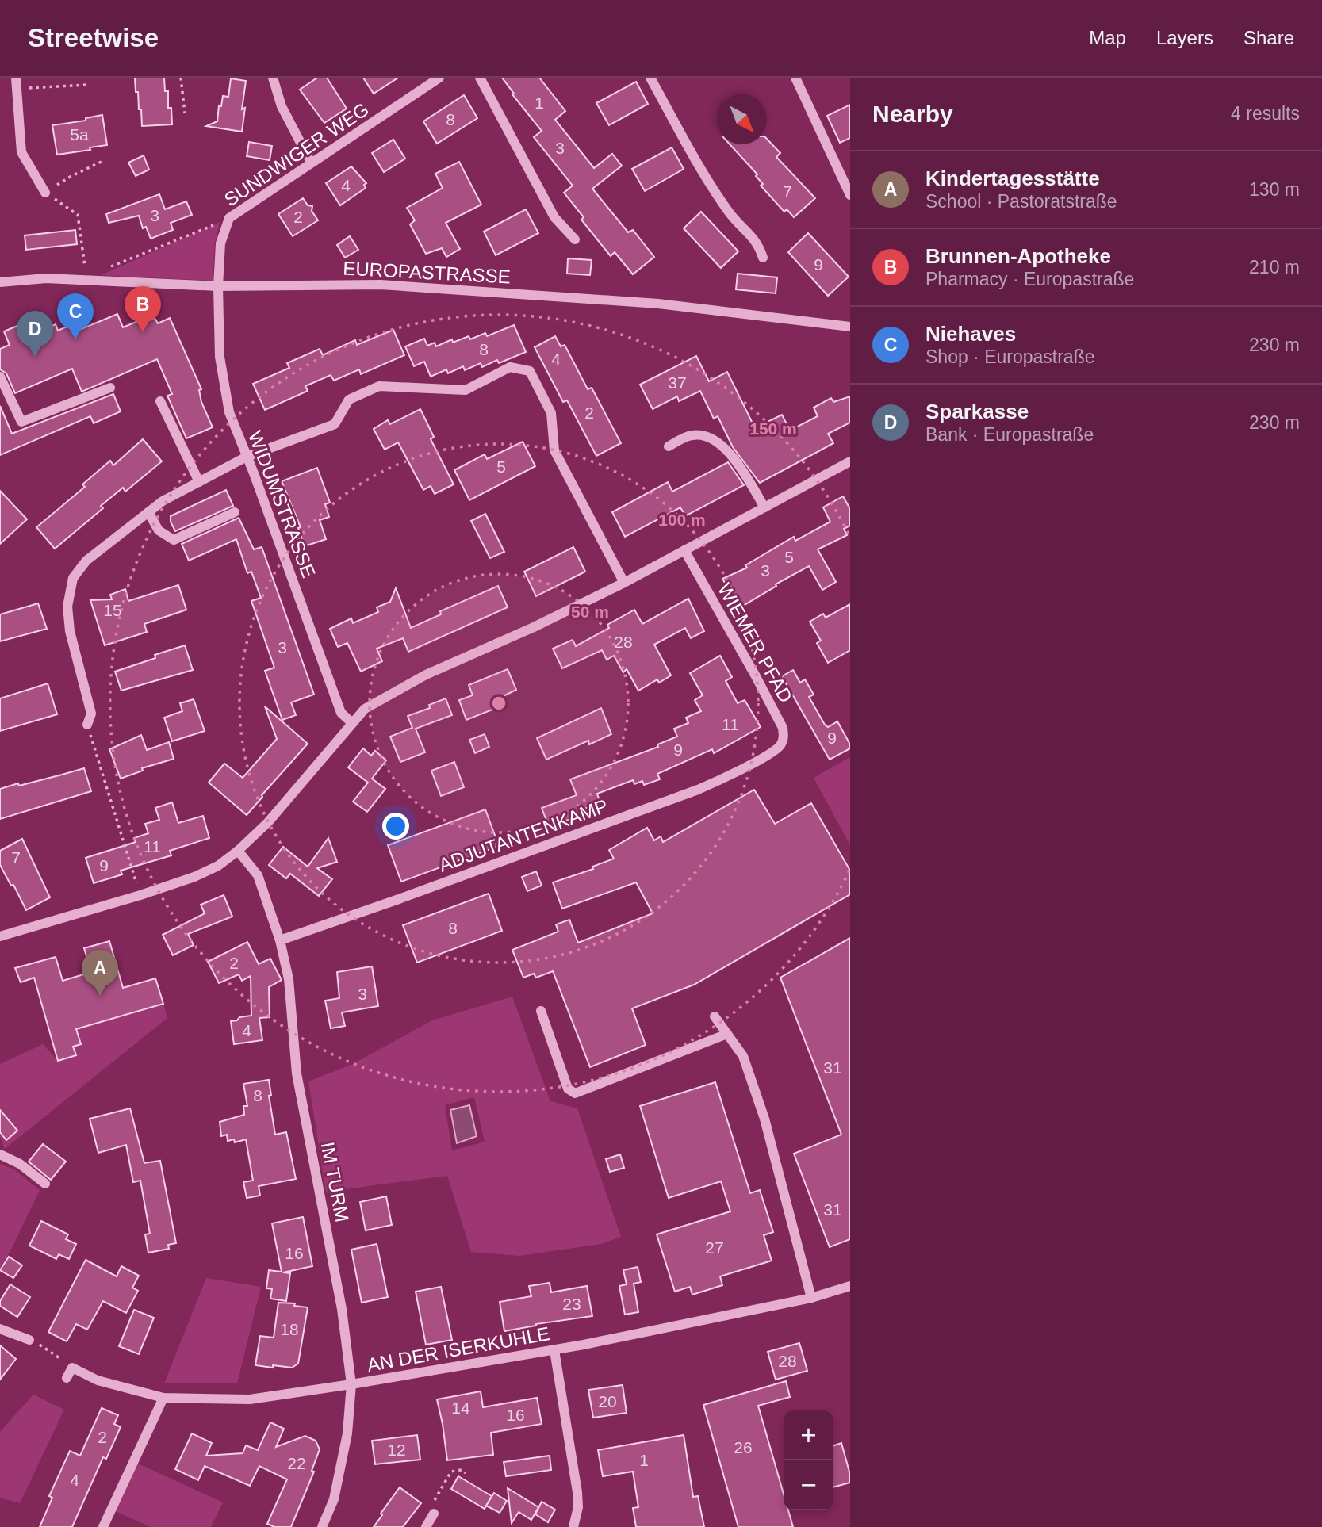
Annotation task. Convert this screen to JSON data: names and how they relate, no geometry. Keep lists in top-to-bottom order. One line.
{"streets":{"street":["SUNDWIGER WEG","EUROPASTRASSE","WIDUMSTRASSE","WIEMER PFAD","ADJUTANTENKAMP","IM TURM","AN DER ISERKUHLE"]},"crossings":[["SUNDWIGER WEG","EUROPASTRASSE"],["SUNDWIGER WEG","WIDUMSTRASSE"],["EUROPASTRASSE","WIDUMSTRASSE"],["WIEMER PFAD","ADJUTANTENKAMP"],["ADJUTANTENKAMP","IM TURM"],["IM TURM","AN DER ISERKUHLE"]],"house_numbers":["1","8","5a","3","4","7","3","2","9","8","4","37","2","5","5","3","15","28","3","11","9","9","11","7","9","8","2","3","4","31","8","31","27","16","23","18","28","20","14","16","2","26","12","1","22","4"],"north":"bottom right","page":{"header":"Streetwise","nav":["Map","Layers","Share"],"heading":["Nearby","4 results"],"list":[{"mark":"A","name":"Kindertagesstätte","note":"School · Pastoratstraße","value":"130 m"},{"mark":"B","name":"Brunnen-Apotheke","note":"Pharmacy · Europastraße","value":"210 m"},{"mark":"C","name":"Niehaves","note":"Shop · Europastraße","value":"230 m"},{"mark":"D","name":"Sparkasse","note":"Bank · Europastraße","value":"230 m"}],"pins":["B","C","D","A"],"map_buttons":["+","−"]},"rings":["150 m","100 m","50 m"]}
